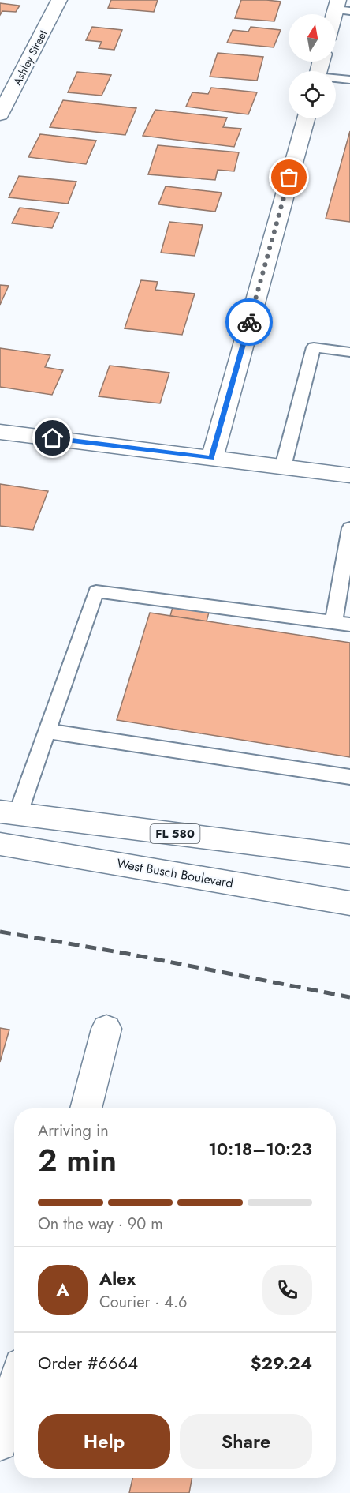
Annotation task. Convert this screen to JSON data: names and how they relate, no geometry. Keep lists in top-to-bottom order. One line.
{"streets":{"street":["Ashley Street","FL 580","West Busch Boulevard"]},"north":"top","page":{"heading":["2 min","Arriving in","10:18–10:23"],"panel":["Alex","Courier · 4.6","Order #6664","$29.24"],"bar":"On the way · 90 m","round":"A","buttons":["Help","Share"]}}
